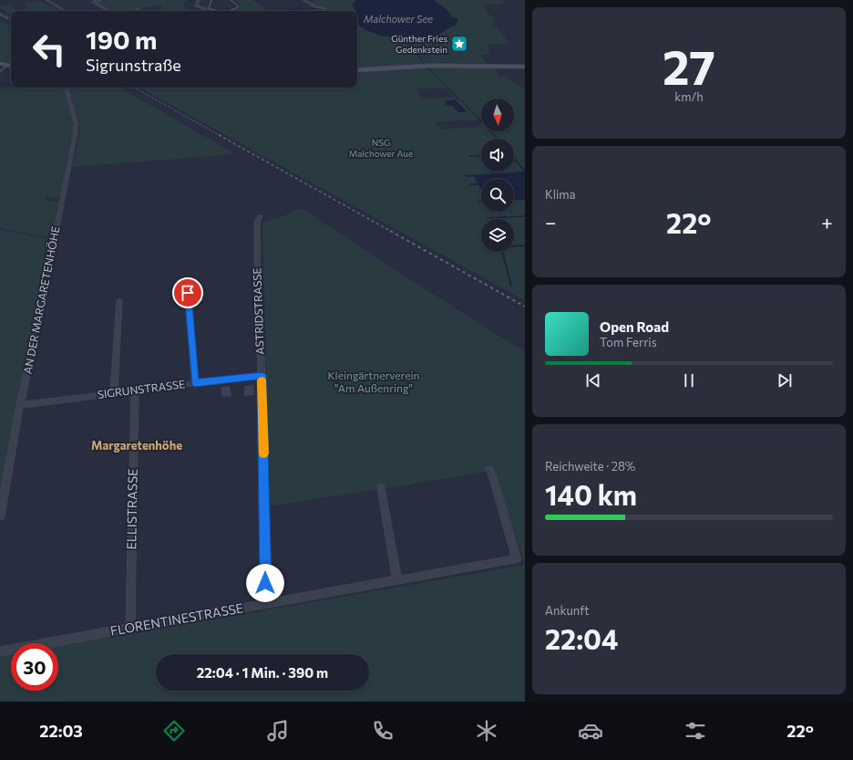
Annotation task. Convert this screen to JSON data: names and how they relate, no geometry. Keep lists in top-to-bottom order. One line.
{"streets":{"street":["AN DER MARGARETENHÖHE","ASTRIDSTRASSE","SIGRUNSTRASSE","ELLISTRASSE","FLORENTINESTRASSE"]},"crossings":[["AN DER MARGARETENHÖHE","SIGRUNSTRASSE"],["ASTRIDSTRASSE","SIGRUNSTRASSE"],["ASTRIDSTRASSE","FLORENTINESTRASSE"],["SIGRUNSTRASSE","ELLISTRASSE"],["ELLISTRASSE","FLORENTINESTRASSE"]],"districts":["Margaretenhöhe"],"water":["Malchower See"],"parks":["NSG Malchower Aue","Kleingärtnerverein \"Am Außenring\""],"places":{"place":["Günther Fries Gedenkstein"]},"north":"bottom","page":{"tile":[["27","km/h"],"Klima",["Reichweite · 28%","140 km"],["Ankunft","22:04"]],"turn":["190 m","Sigrunstraße"],"heat":["−","22°","+"],"song":["Open Road","Tom Ferris"],"limit":"30","trip":"22:04 · 1 Min. · 390 m","tabs":["22:03","22°"]}}
